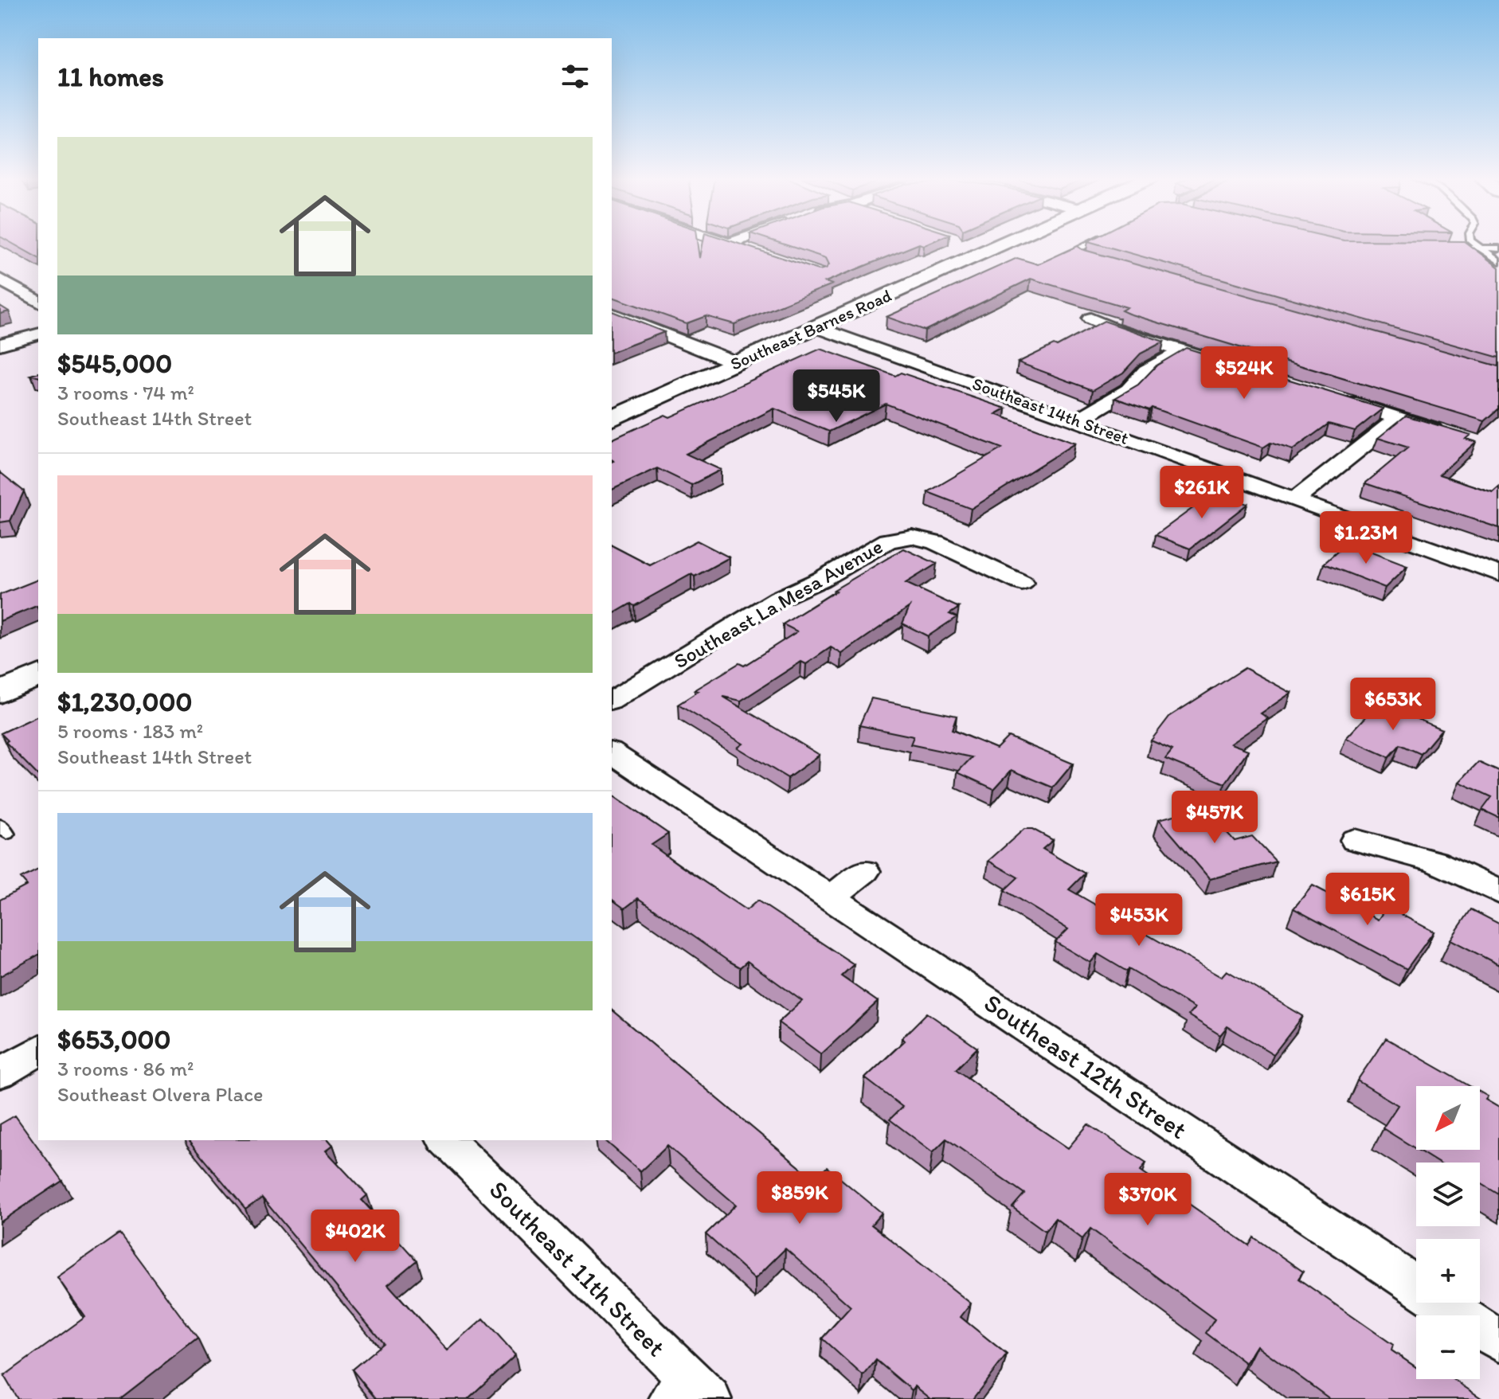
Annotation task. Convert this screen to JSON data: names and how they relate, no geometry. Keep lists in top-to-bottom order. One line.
{"streets":{"street":["Southeast Barnes Road","Southeast 14th Street","Southeast La Mesa Avenue","Southeast 12th Street","Southeast 11th Street"]},"crossings":[["Southeast Barnes Road","Southeast 14th Street"]],"north":"bottom left","page":{"heading":"11 homes","list":[{"name":"$545,000","note":"3 rooms · 74 m² · Southeast 14th Street"},{"name":"$1,230,000","note":"5 rooms · 183 m² · Southeast 14th Street"},{"name":"$653,000","note":"3 rooms · 86 m² · Southeast Olvera Place"}],"price":["$524K","$545K","$261K","$1.23M","$653K","$457K","$615K","$453K","$859K","$370K","$402K"],"map_buttons":["+","−"]}}
